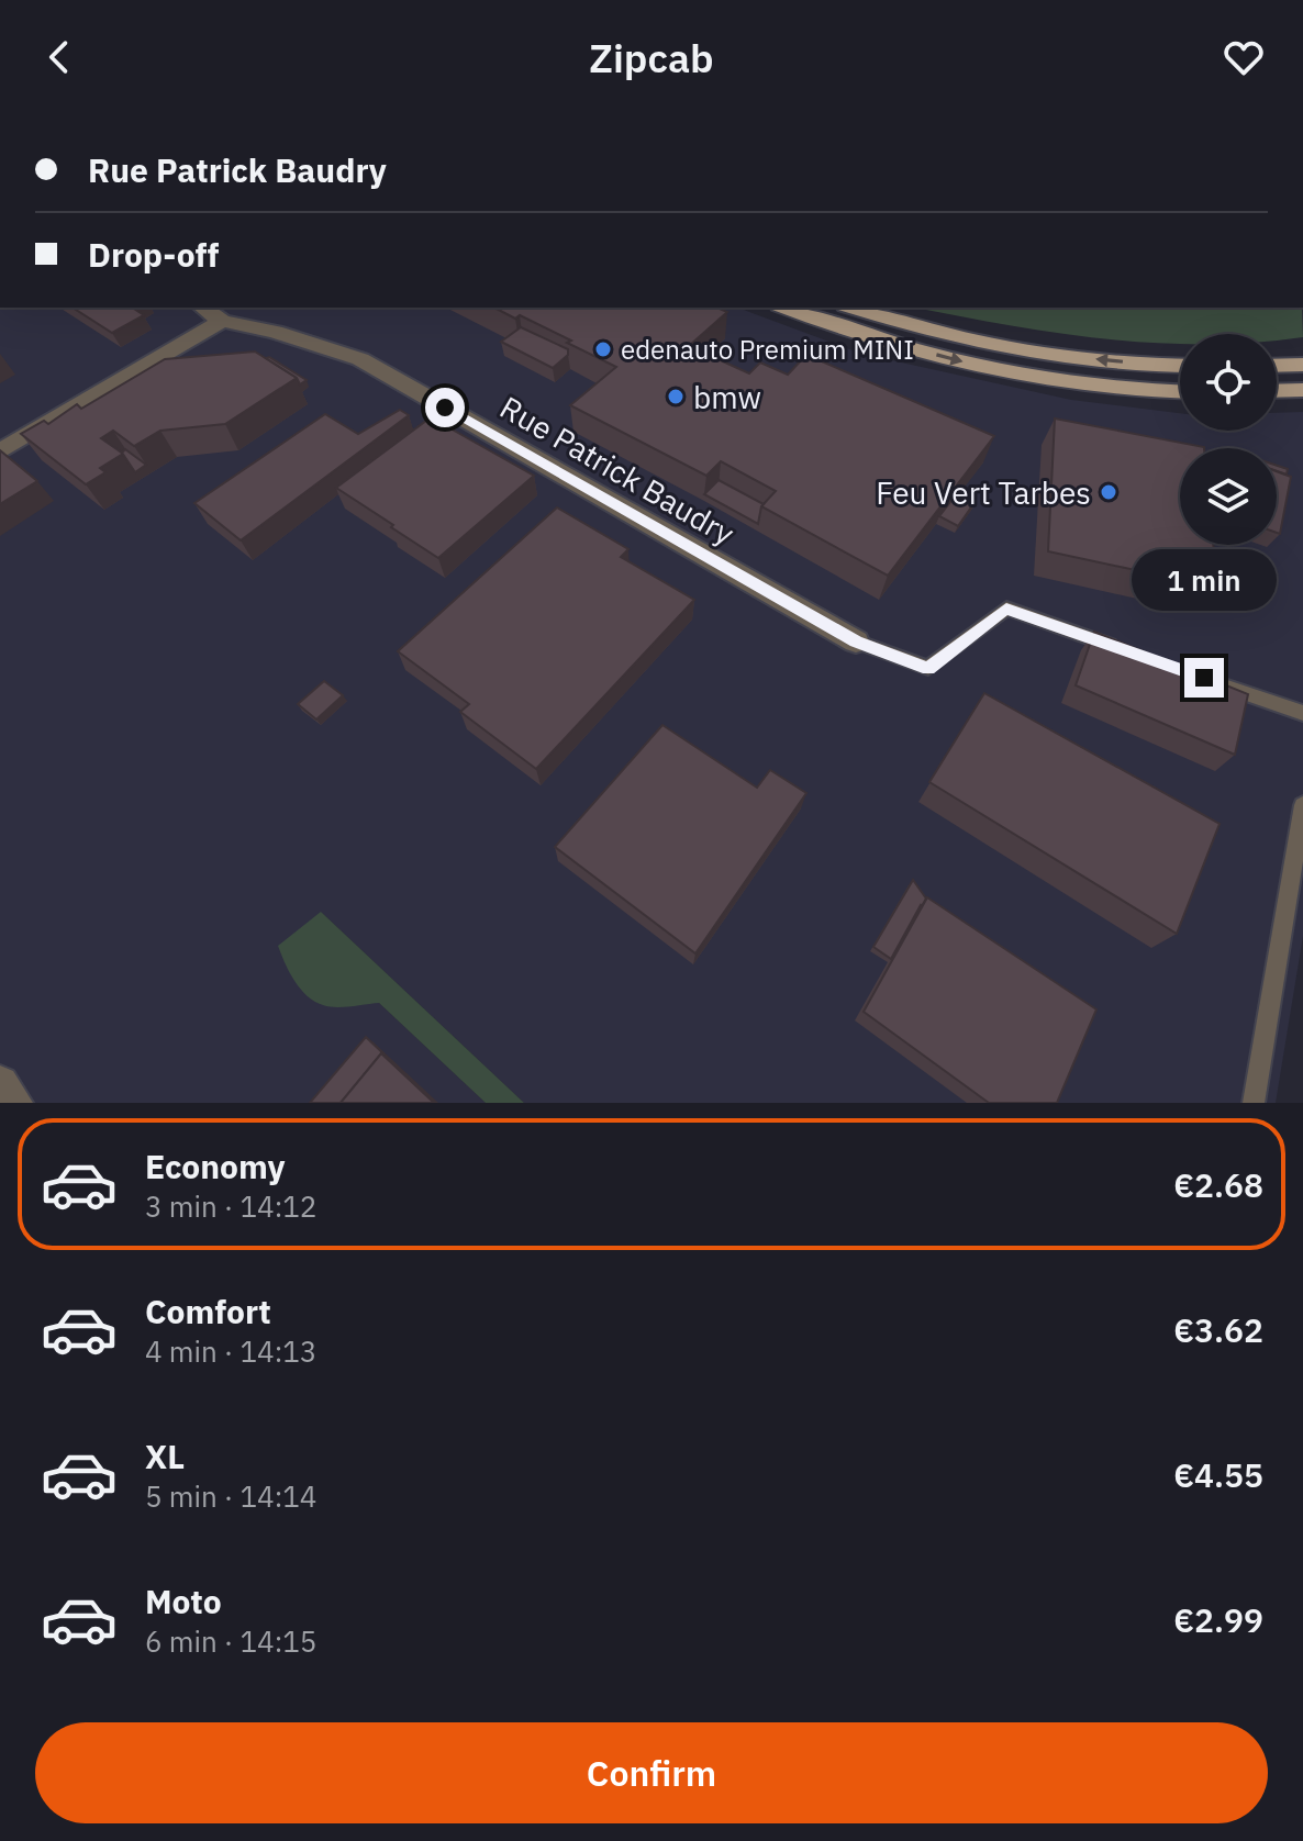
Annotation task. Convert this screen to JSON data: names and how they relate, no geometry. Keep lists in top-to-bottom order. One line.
{"streets":{"street":["Rue Patrick Baudry"]},"places":["edenauto Premium MINI","bmw","Feu Vert Tarbes"],"page":{"header":"Zipcab","banner":["Rue Patrick Baudry","Drop-off"],"bubble":"1 min","list":[{"name":"Economy","note":"3 min · 14:12","value":"€2.68"},{"name":"Comfort","note":"4 min · 14:13","value":"€3.62"},{"name":"XL","note":"5 min · 14:14","value":"€4.55"},{"name":"Moto","note":"6 min · 14:15","value":"€2.99"}],"buttons":"Confirm"}}
